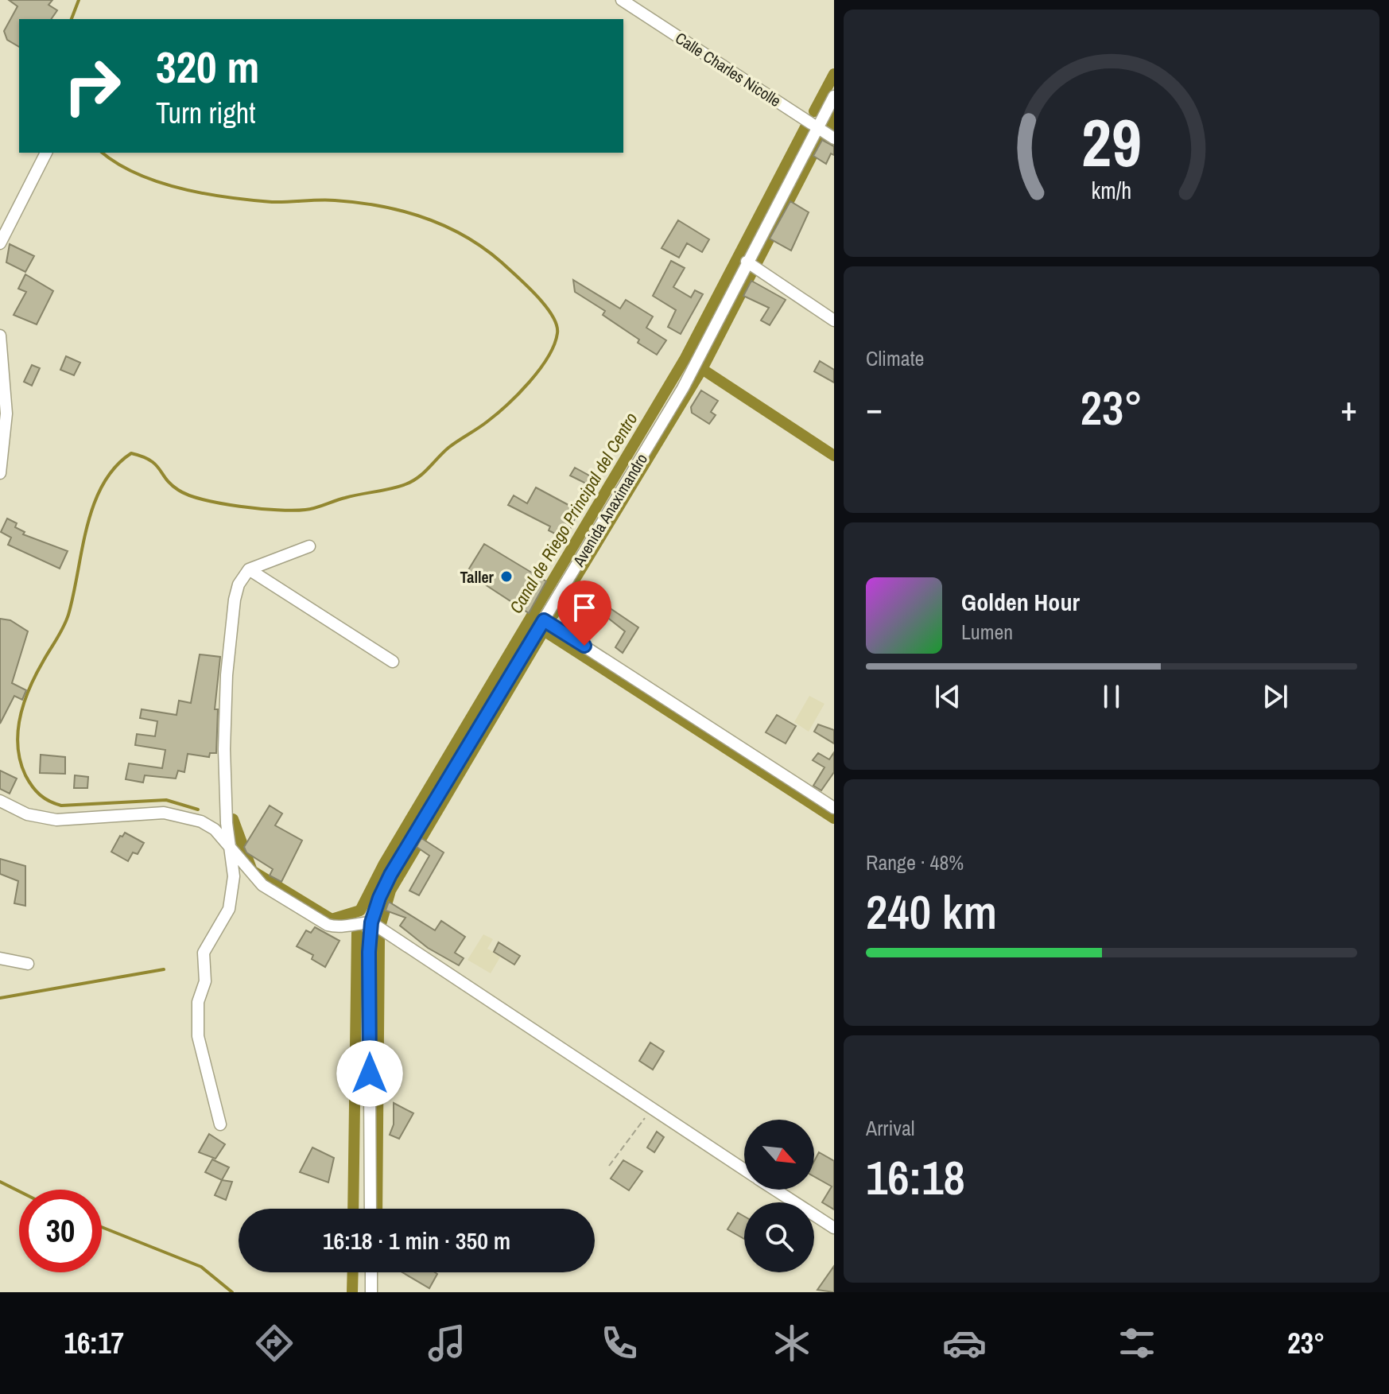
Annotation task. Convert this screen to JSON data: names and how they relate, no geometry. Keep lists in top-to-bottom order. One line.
{"streets":{"street":["Calle Charles Nicolle","Avenida Anaximandro"]},"crossings":[["Calle Charles Nicolle","Avenida Anaximandro"]],"water":["Canal de Riego Principal del Centro"],"places":["Taller"],"north":"bottom right","page":{"turn":["320 m","Turn right"],"tile":["Climate",["Range · 48%","240 km"],["Arrival","16:18"]],"heat":["−","23°","+"],"song":["Golden Hour","Lumen"],"limit":"30","trip":"16:18 · 1 min · 350 m","tabs":["16:17","23°"],"gauge":["29","km/h"]}}
